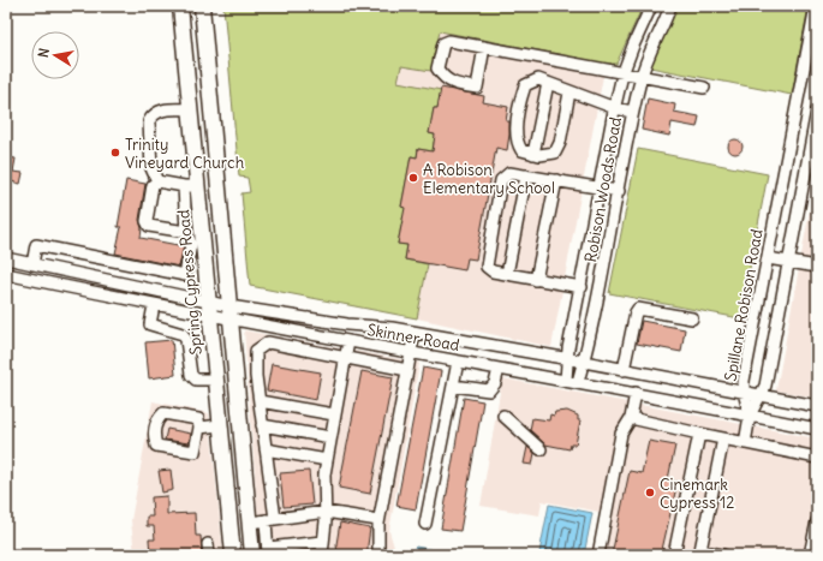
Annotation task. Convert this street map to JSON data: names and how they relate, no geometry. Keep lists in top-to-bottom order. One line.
{"streets":{"main road":["Spring Cypress Road"],"street":["Robison Woods Road","Spillane Robison Road","Skinner Road"]},"crossings":[["Robison Woods Road","Skinner Road"],["Spring Cypress Road","Skinner Road"],["Spillane Robison Road","Skinner Road"]],"places":["Trinity Vineyard Church","A Robison Elementary School","Cinemark Cypress 12"],"north":"left"}
